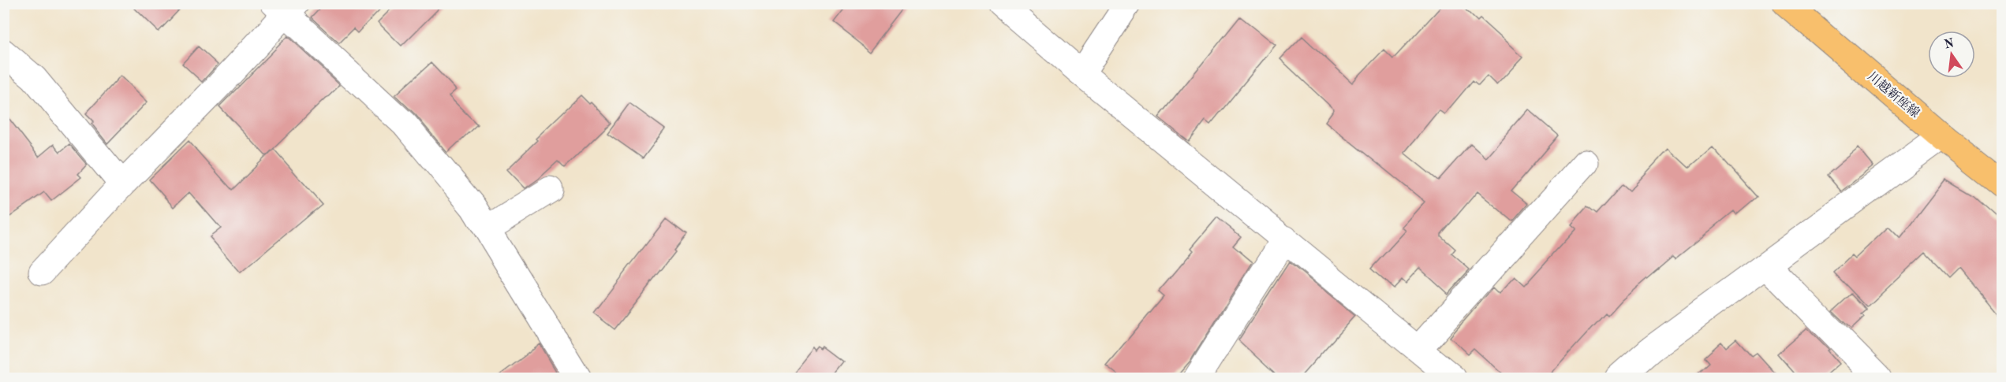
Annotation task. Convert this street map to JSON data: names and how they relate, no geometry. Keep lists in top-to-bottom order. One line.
{"streets":{"main road":["川越新座線"]},"north":"top"}
